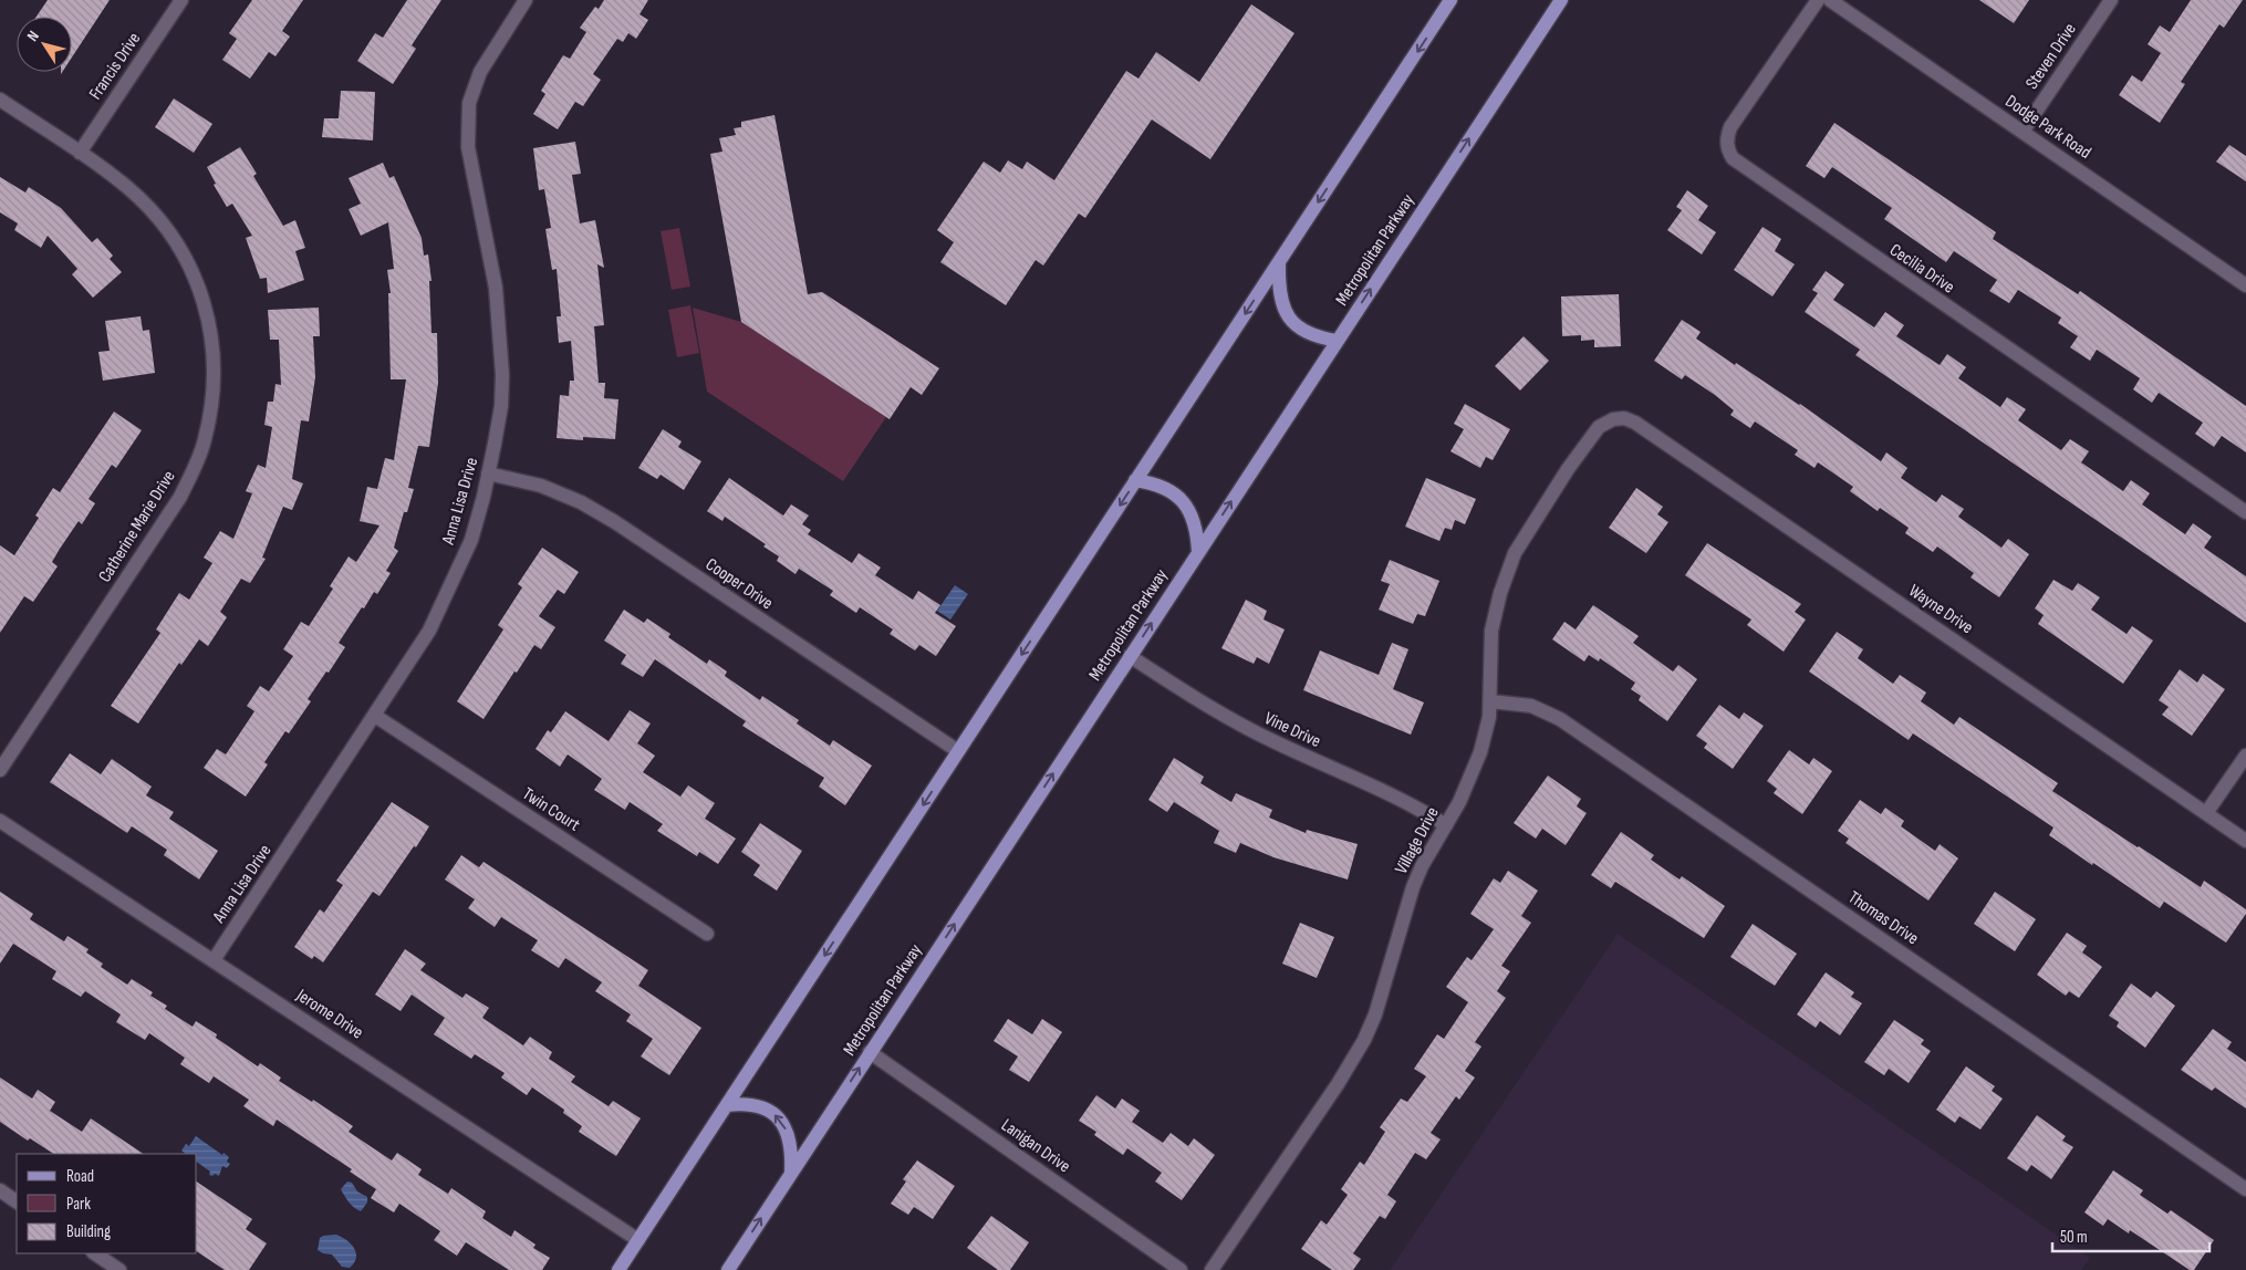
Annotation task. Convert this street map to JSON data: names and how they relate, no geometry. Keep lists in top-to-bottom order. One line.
{"streets":{"main road":["Metropolitan Parkway"],"street":["Steven Drive","Francis Drive","Dodge Park Road","Cecilia Drive","Anna Lisa Drive","Catherine Marie Drive","Cooper Drive","Wayne Drive","Vine Drive","Twin Court","Village Drive","Thomas Drive","Jerome Drive","Lanigan Drive"]},"crossings":[["Steven Drive","Dodge Park Road"],["Francis Drive","Catherine Marie Drive"],["Metropolitan Parkway","Vine Drive"],["Metropolitan Parkway","Lanigan Drive"],["Anna Lisa Drive","Cooper Drive"],["Anna Lisa Drive","Twin Court"],["Anna Lisa Drive","Jerome Drive"],["Wayne Drive","Village Drive"],["Vine Drive","Village Drive"],["Village Drive","Thomas Drive"]],"legend":["Road","Park","Building"],"scale_bar":"50 m","north":"top left"}
